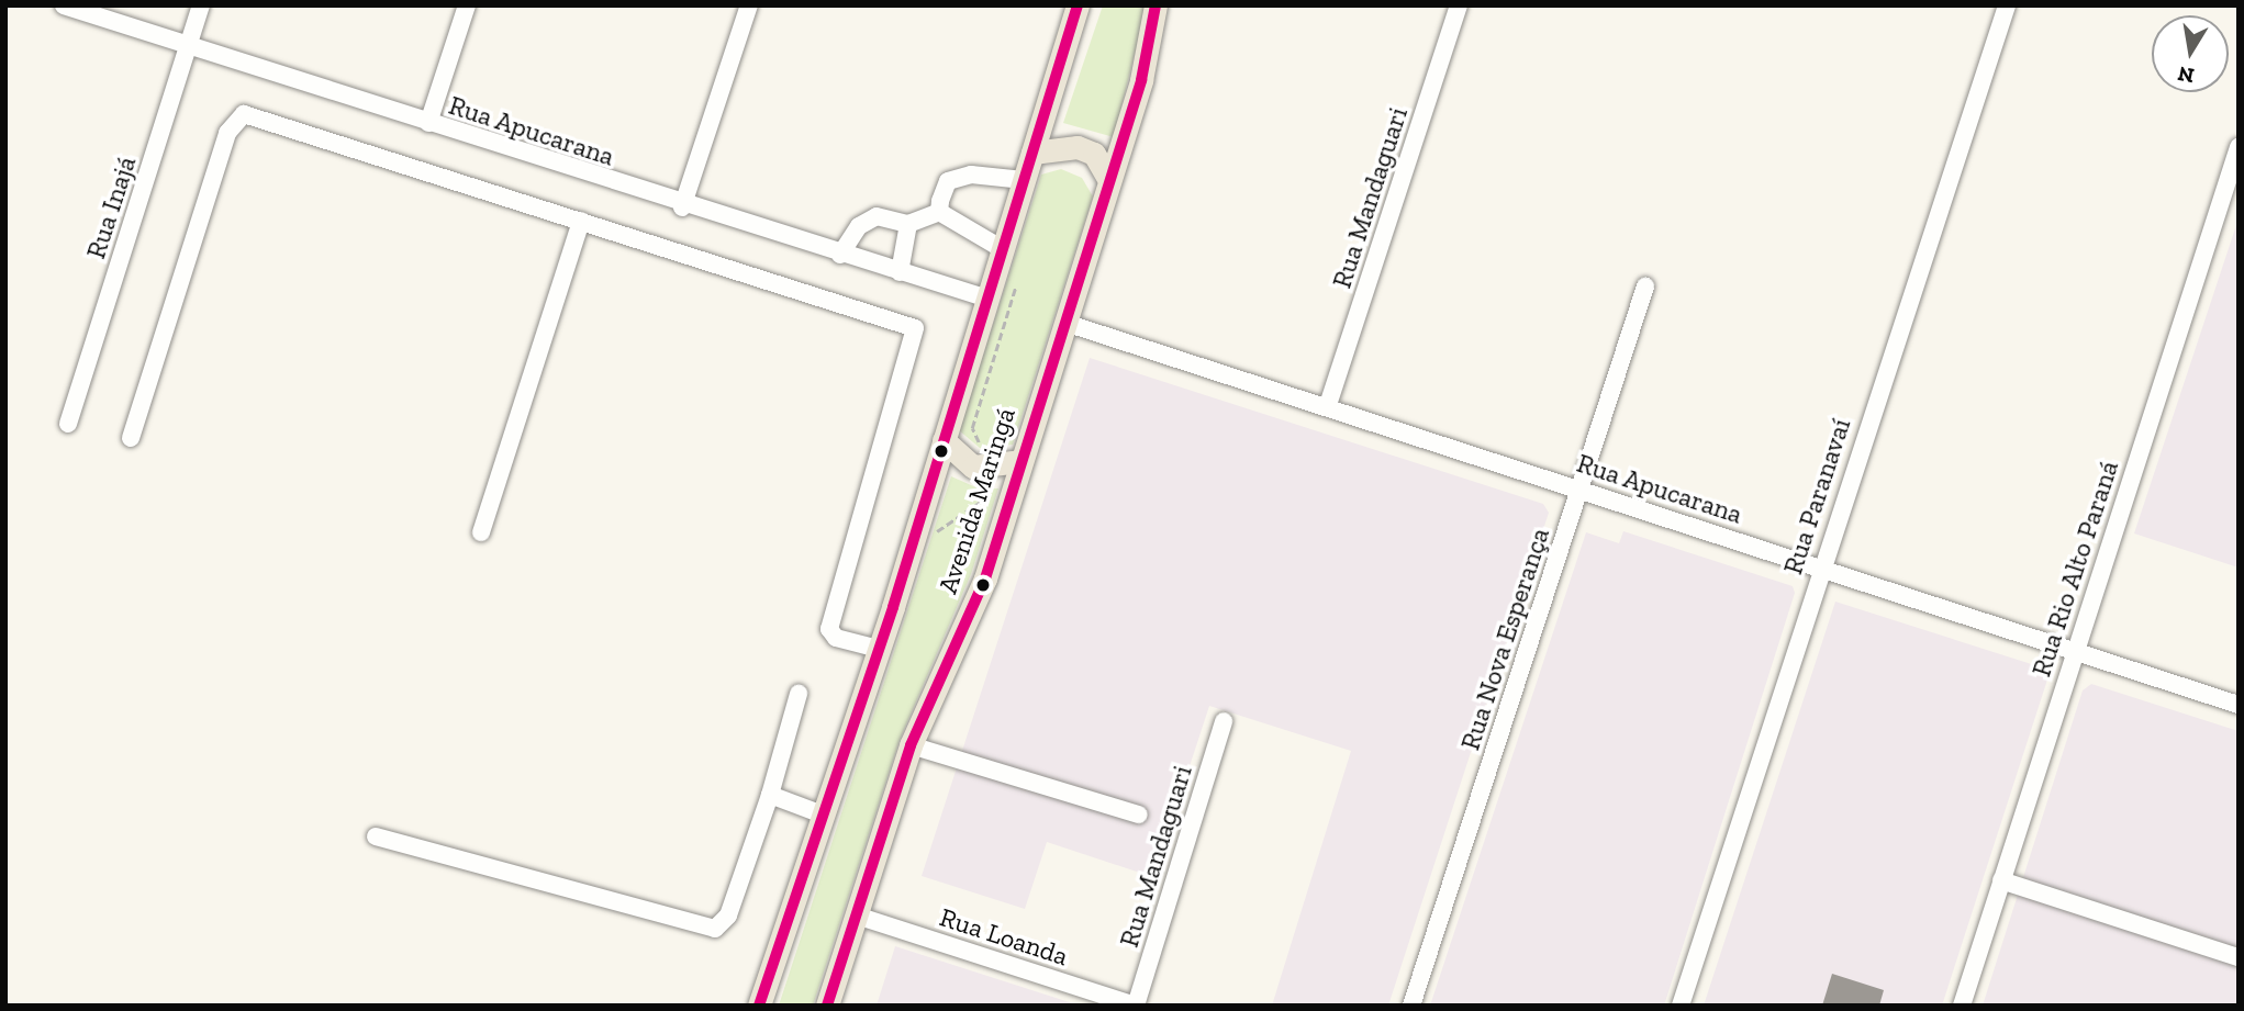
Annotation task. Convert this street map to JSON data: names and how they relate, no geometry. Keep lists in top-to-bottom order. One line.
{"streets":{"main road":["Avenida Maringá"],"street":["Rua Apucarana","Rua Mandaguari","Rua Inajá","Rua Paranavaí","Rua Rio Alto Paraná","Rua Nova Esperança","Rua Loanda"]},"crossings":[["Rua Apucarana","Rua Mandaguari"],["Rua Apucarana","Rua Inajá"],["Rua Apucarana","Rua Paranavaí"],["Rua Apucarana","Avenida Maringá"],["Rua Apucarana","Rua Rio Alto Paraná"],["Rua Apucarana","Rua Nova Esperança"],["Rua Mandaguari","Rua Loanda"],["Avenida Maringá","Rua Loanda"]],"north":"bottom"}
